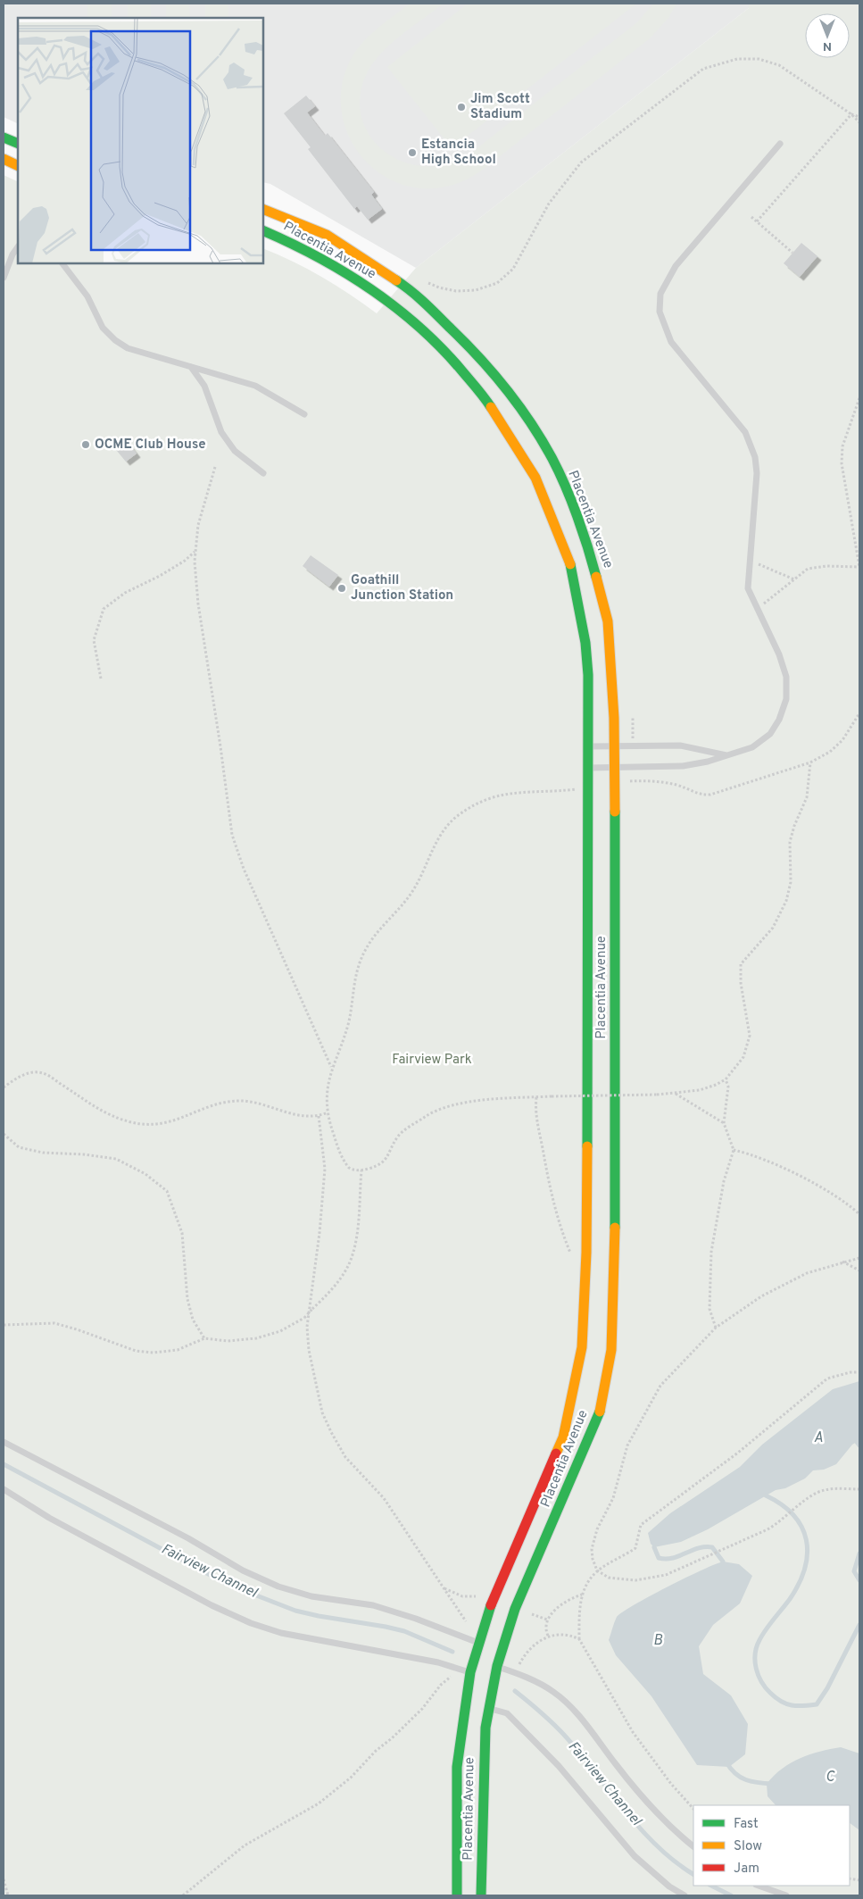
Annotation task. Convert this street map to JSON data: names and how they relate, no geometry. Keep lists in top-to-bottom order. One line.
{"streets":{"main road":["Placentia Avenue"]},"water":["A","Fairview Channel","B","C"],"parks":["Fairview Park"],"places":["Jim Scott Stadium","Estancia High School","OCME Club House","Goathill Junction Station"],"legend":["Fast","Slow","Jam"],"north":"bottom"}
